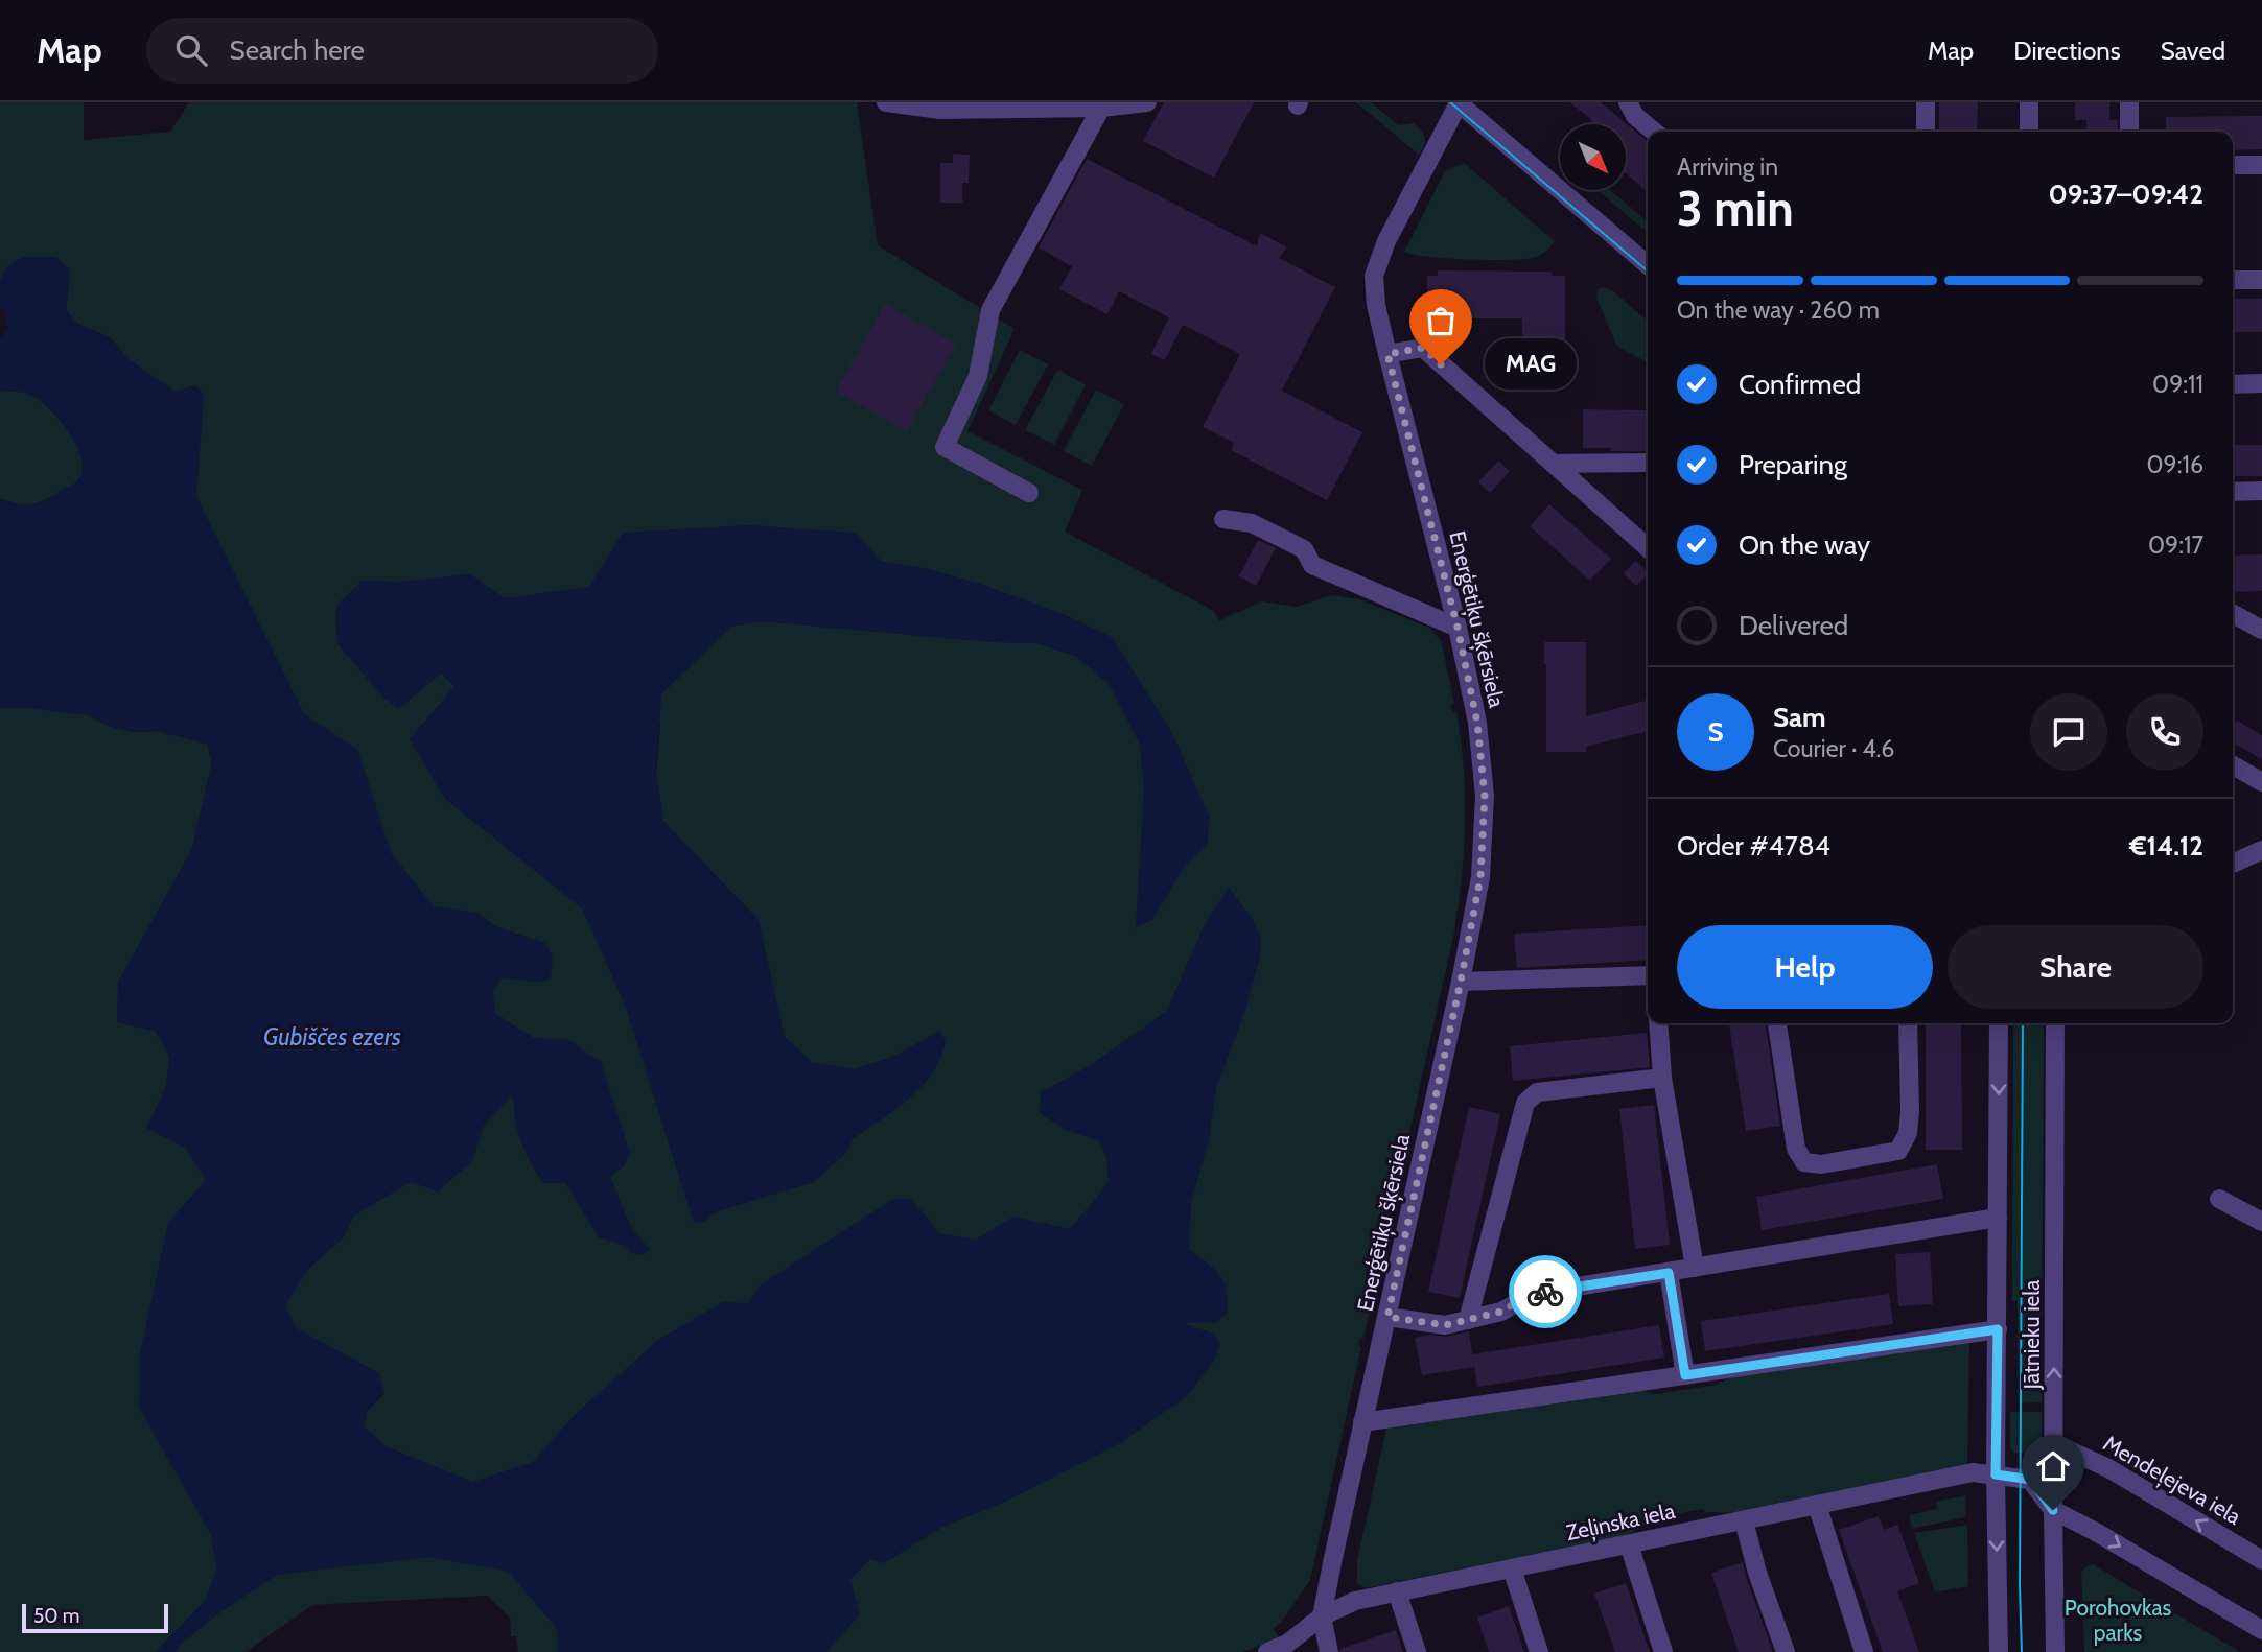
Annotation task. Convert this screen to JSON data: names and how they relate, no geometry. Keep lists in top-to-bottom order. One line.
{"streets":{"street":["Enerģētiķu šķērsiela","Jātnieku iela","Mendeļejeva iela","Zeļinska iela"]},"crossings":[["Enerģētiķu šķērsiela","Zeļinska iela"],["Jātnieku iela","Mendeļejeva iela"],["Jātnieku iela","Zeļinska iela"]],"water":["Gubiščes ezers"],"parks":["Porohovkas parks"],"places":["MAG"],"scale_bar":"50 m","north":"bottom right","page":{"header":"Map","search":"Search here","nav":["Map","Directions","Saved"],"heading":["3 min","Arriving in","09:37–09:42"],"panel":["Sam","Courier · 4.6","Order #4784","€14.12"],"bar":"On the way · 260 m","bubble":"MAG","list":[["Confirmed","09:11"],["Preparing","09:16"],["On the way","09:17"],"Delivered"],"round":"S","buttons":["Help","Share"],"scale":"50 m"}}
